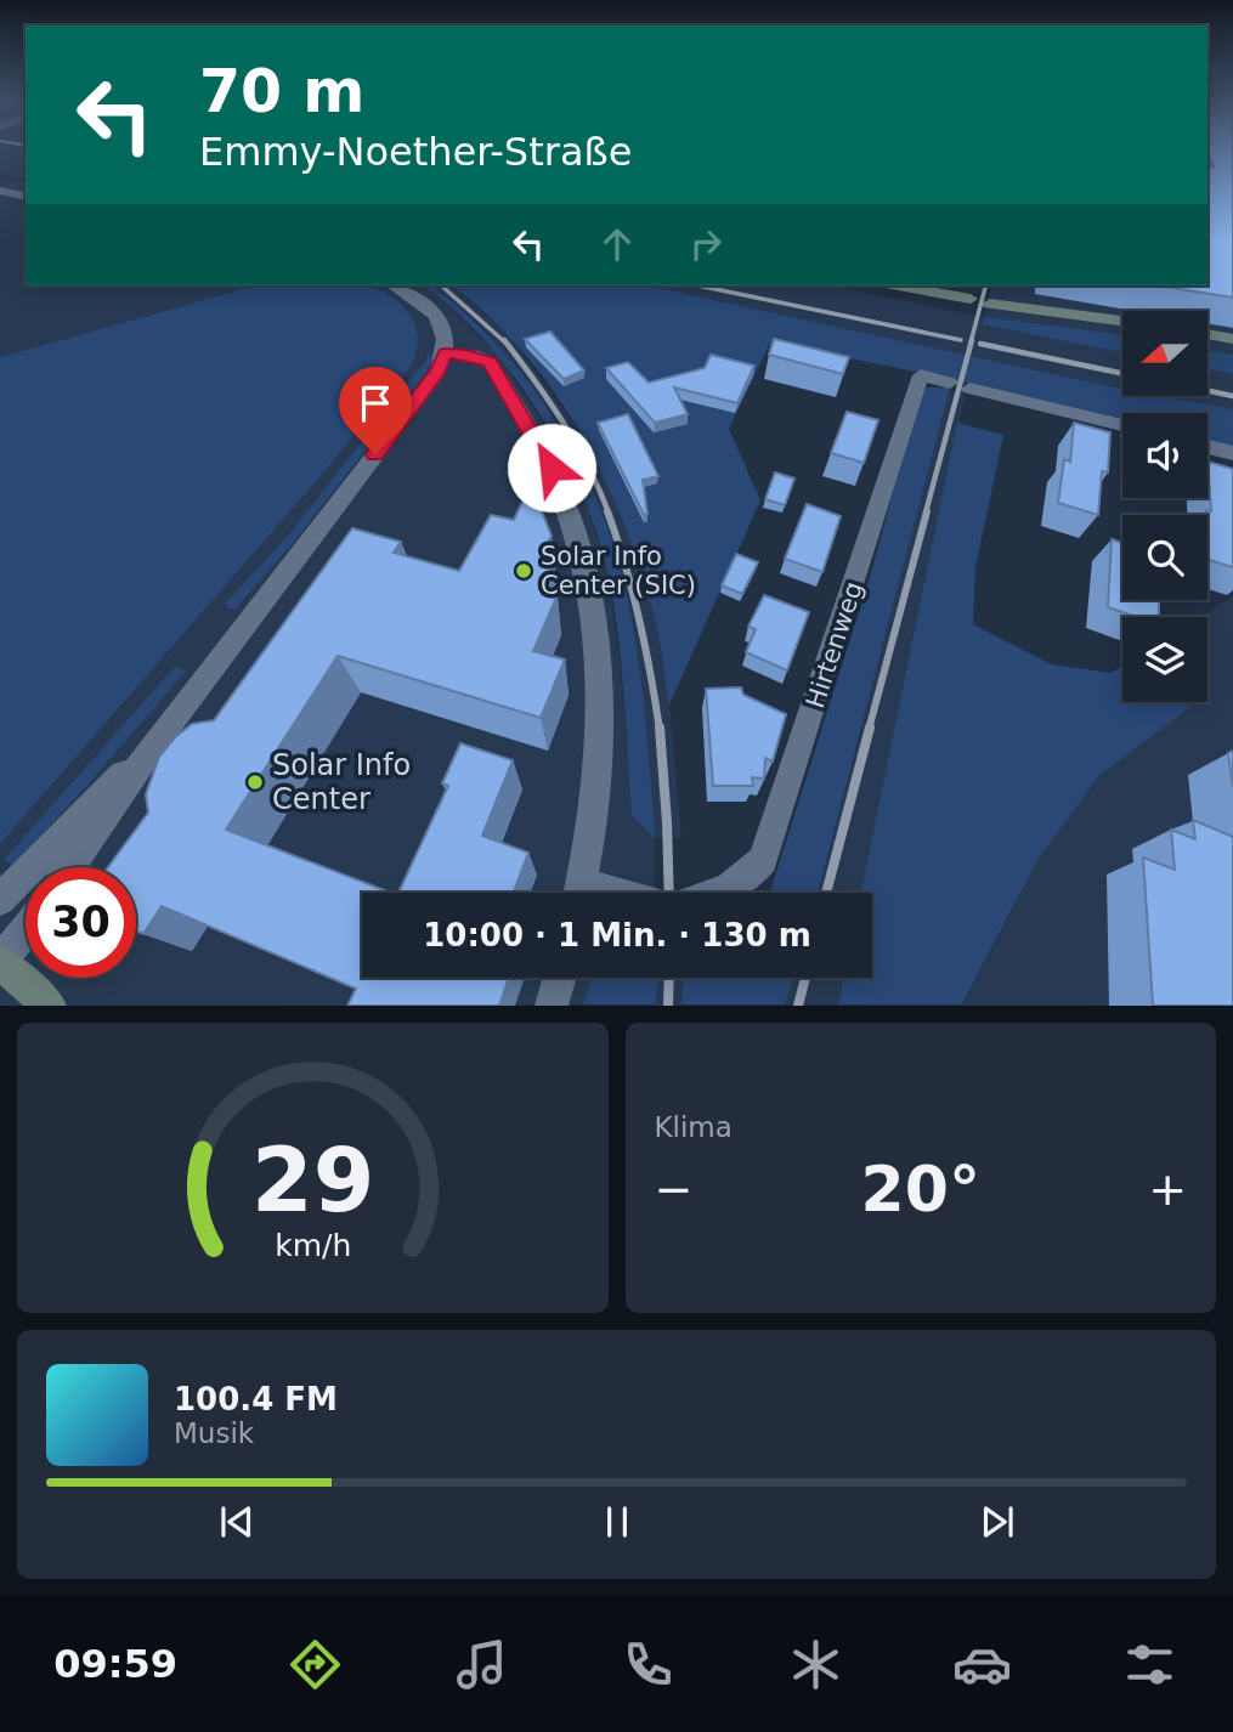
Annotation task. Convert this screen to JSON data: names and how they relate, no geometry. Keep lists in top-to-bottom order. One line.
{"streets":{"street":["Hirtenweg"]},"places":["Solar Info Center (SIC)","Solar Info Center"],"north":"left","page":{"turn":["70 m","Emmy-Noether-Straße"],"limit":"30","trip":"10:00 · 1 Min. · 130 m","tile":"Klima","heat":["−","20°","+"],"song":["100.4 FM","Musik"],"tabs":"09:59","gauge":["29","km/h"]}}
